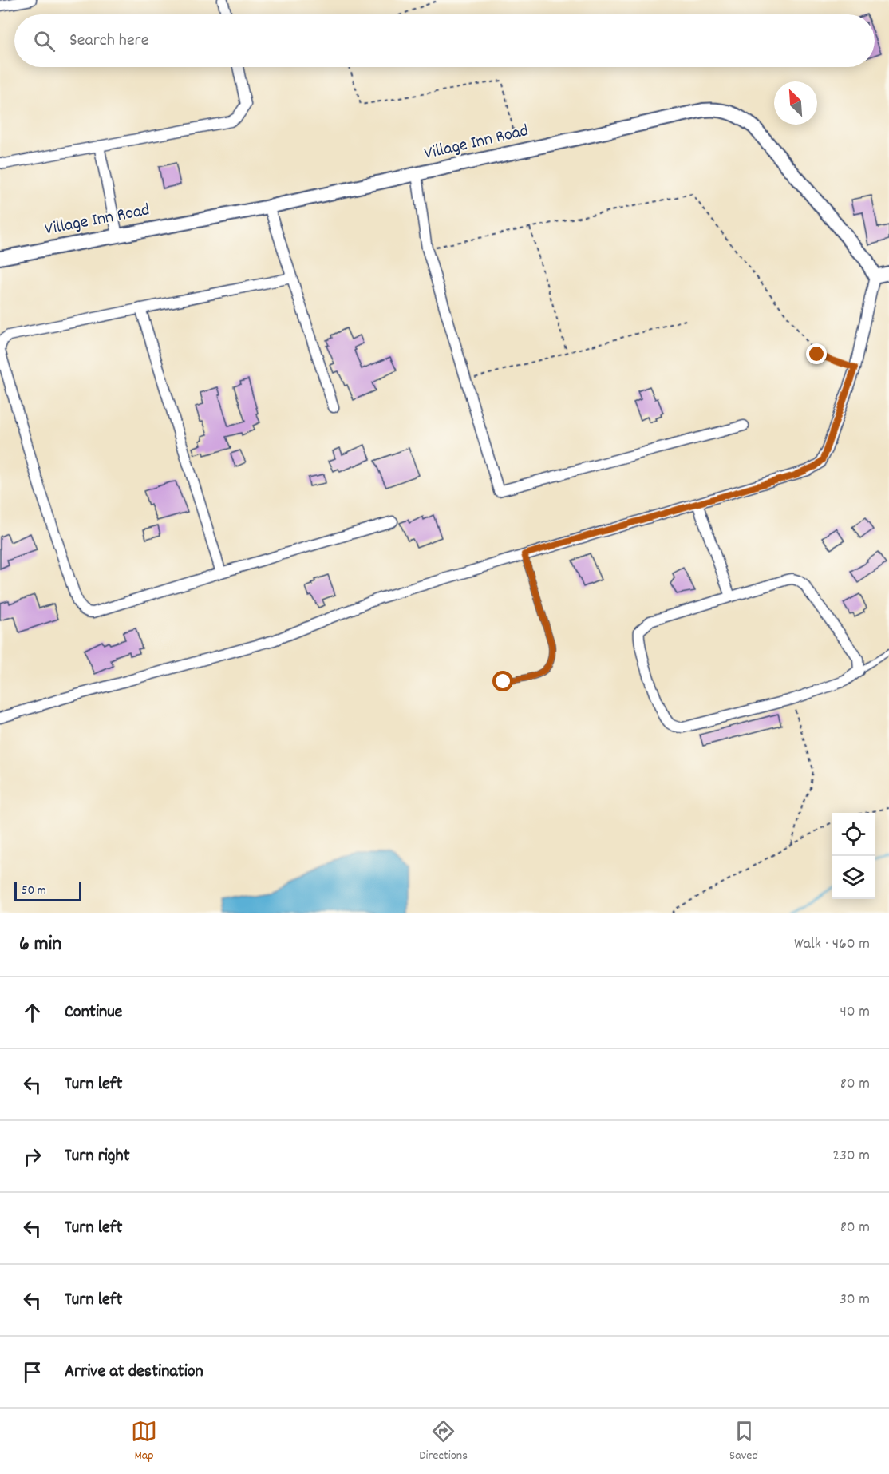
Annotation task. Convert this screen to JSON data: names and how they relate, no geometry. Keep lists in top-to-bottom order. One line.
{"streets":{"street":["Village Inn Road"]},"scale_bar":"50 m","north":"top left","page":{"search":"Search here","scale":"50 m","heading":["6 min","Walk · 460 m"],"list":[["Continue","40 m"],["Turn left","80 m"],["Turn right","230 m"],["Turn left","80 m"],["Turn left","30 m"],"Arrive at destination"],"nav":["Map","Directions","Saved"]}}
